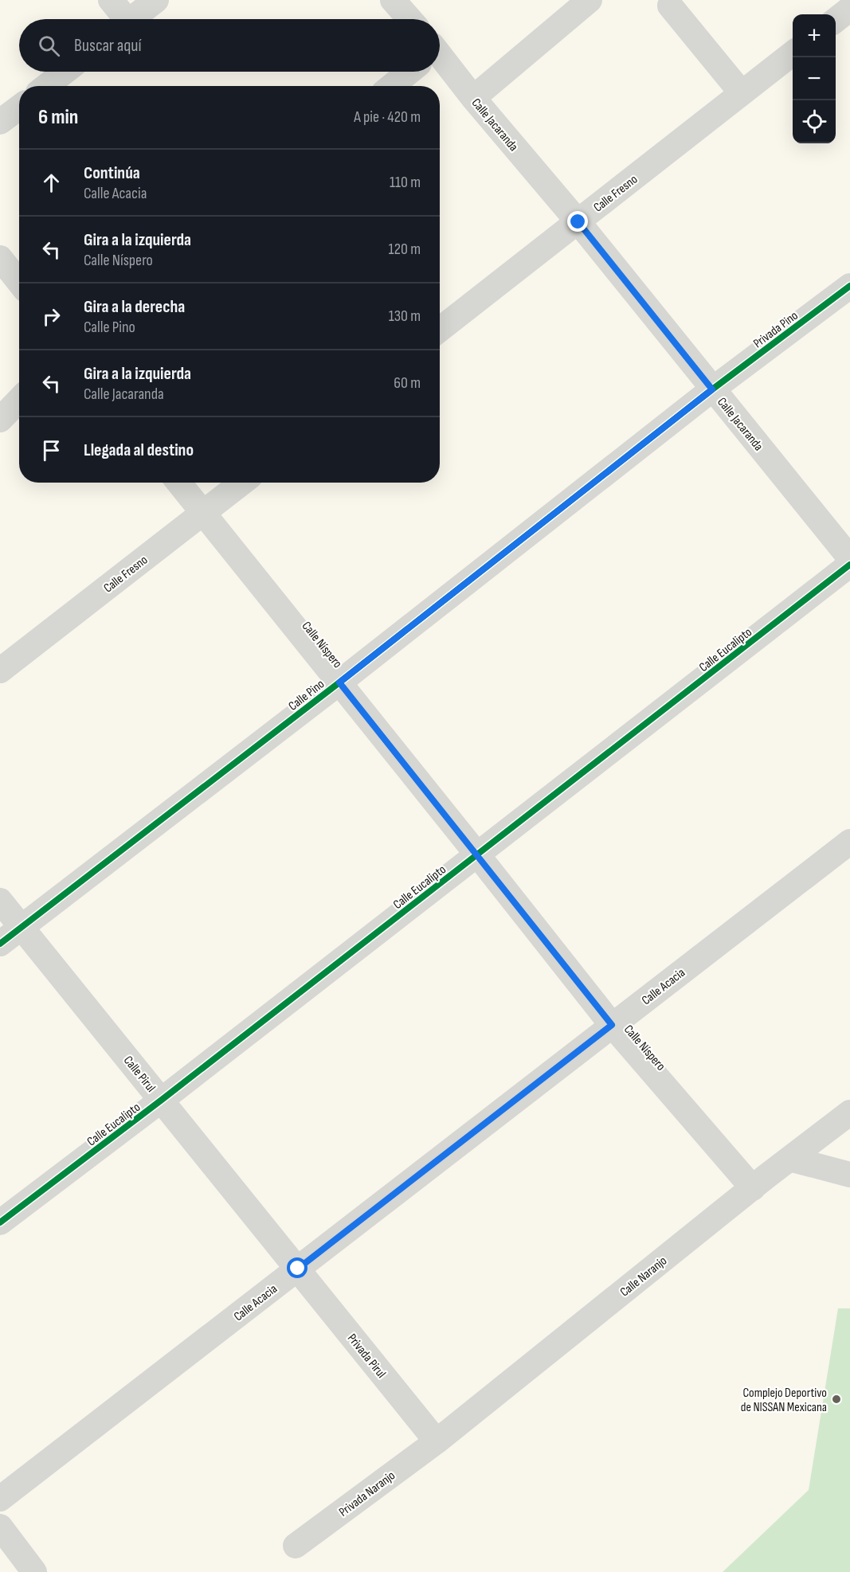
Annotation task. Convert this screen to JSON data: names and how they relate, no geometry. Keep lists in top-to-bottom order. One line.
{"streets":{"street":["Calle Jacaranda","Calle Fresno","Privada Pino","Calle Níspero","Calle Eucalipto","Calle Pino","Calle Acacia","Calle Pirul","Calle Naranjo","Privada Pirul","Privada Naranjo"]},"crossings":[["Calle Jacaranda","Calle Fresno"],["Calle Jacaranda","Privada Pino"],["Calle Jacaranda","Calle Pino"],["Calle Fresno","Calle Níspero"],["Privada Pino","Calle Pino"],["Calle Níspero","Calle Eucalipto"],["Calle Níspero","Calle Pino"],["Calle Níspero","Calle Acacia"],["Calle Níspero","Calle Naranjo"],["Calle Eucalipto","Calle Pirul"],["Calle Pino","Calle Pirul"],["Calle Acacia","Calle Pirul"],["Calle Acacia","Privada Pirul"],["Calle Pirul","Privada Pirul"],["Calle Naranjo","Privada Pirul"],["Calle Naranjo","Privada Naranjo"],["Privada Pirul","Privada Naranjo"]],"places":["Complejo Deportivo de NISSAN Mexicana"],"page":{"map_buttons":["+","−"],"search":"Buscar aquí","heading":["6 min","A pie · 420 m"],"list":[["Continúa","Calle Acacia","110 m"],["Gira a la izquierda","Calle Níspero","120 m"],["Gira a la derecha","Calle Pino","130 m"],["Gira a la izquierda","Calle Jacaranda","60 m"],"Llegada al destino"]}}
